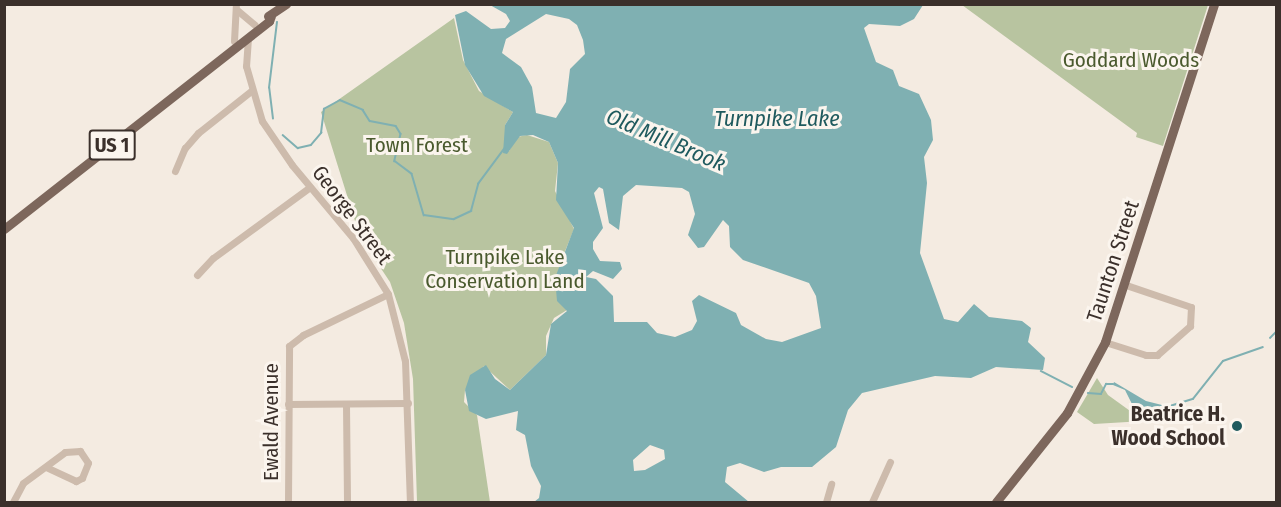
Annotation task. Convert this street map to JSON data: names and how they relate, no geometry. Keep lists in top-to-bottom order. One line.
{"streets":{"main road":["US 1","Taunton Street"],"street":["George Street","Ewald Avenue"]},"crossings":[["US 1","George Street"],["George Street","Ewald Avenue"]],"water":["Turnpike Lake","Old Mill Brook"],"parks":["Goddard Woods","Town Forest","Turnpike Lake Conservation Land"],"places":["Beatrice H. Wood School"]}
